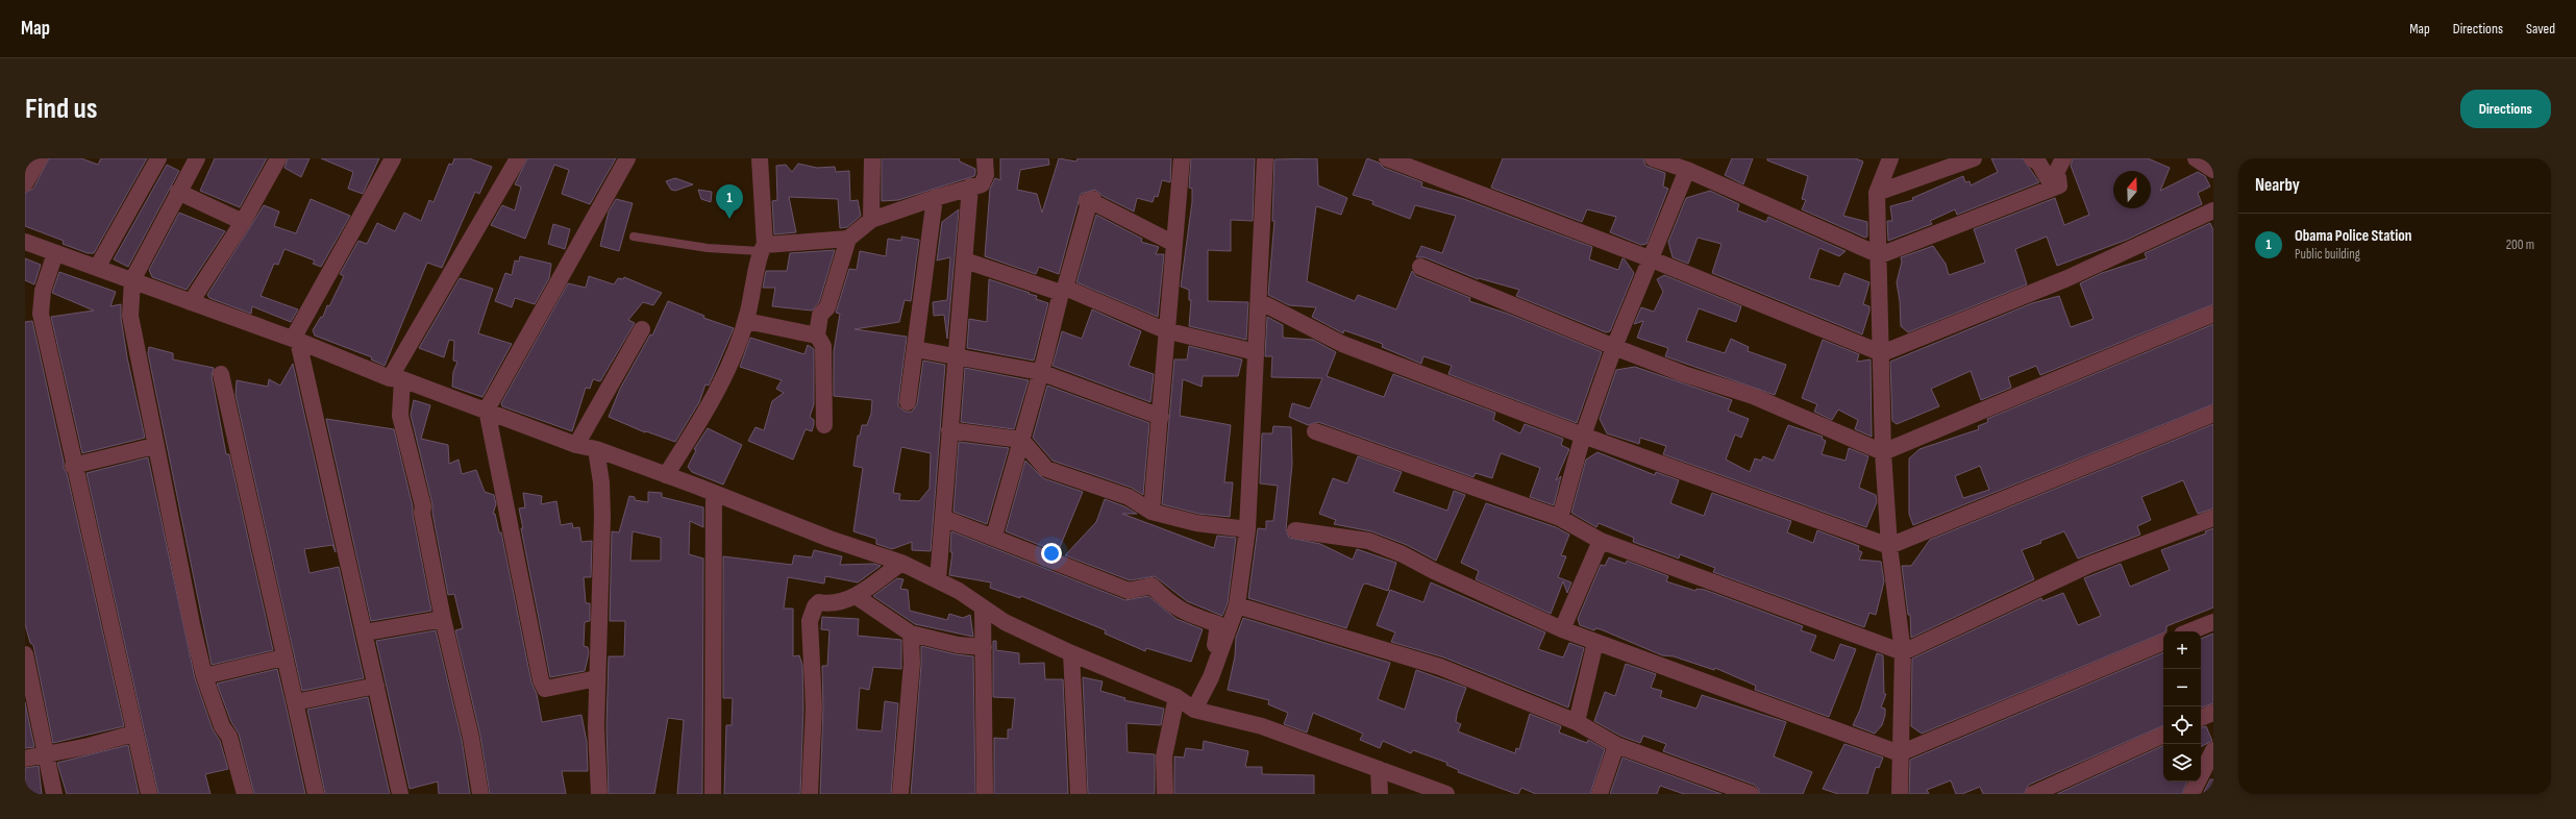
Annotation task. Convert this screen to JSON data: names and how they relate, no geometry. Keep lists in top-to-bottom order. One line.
{"north":"top","page":{"header":"Map","nav":["Map","Directions","Saved"],"buttons":"Directions","title":"Find us","heading":"Nearby","pins":"1","list":[{"mark":"1","name":"Obama Police Station","note":"Public building","value":"200 m"}],"map_buttons":["+","−"]}}
